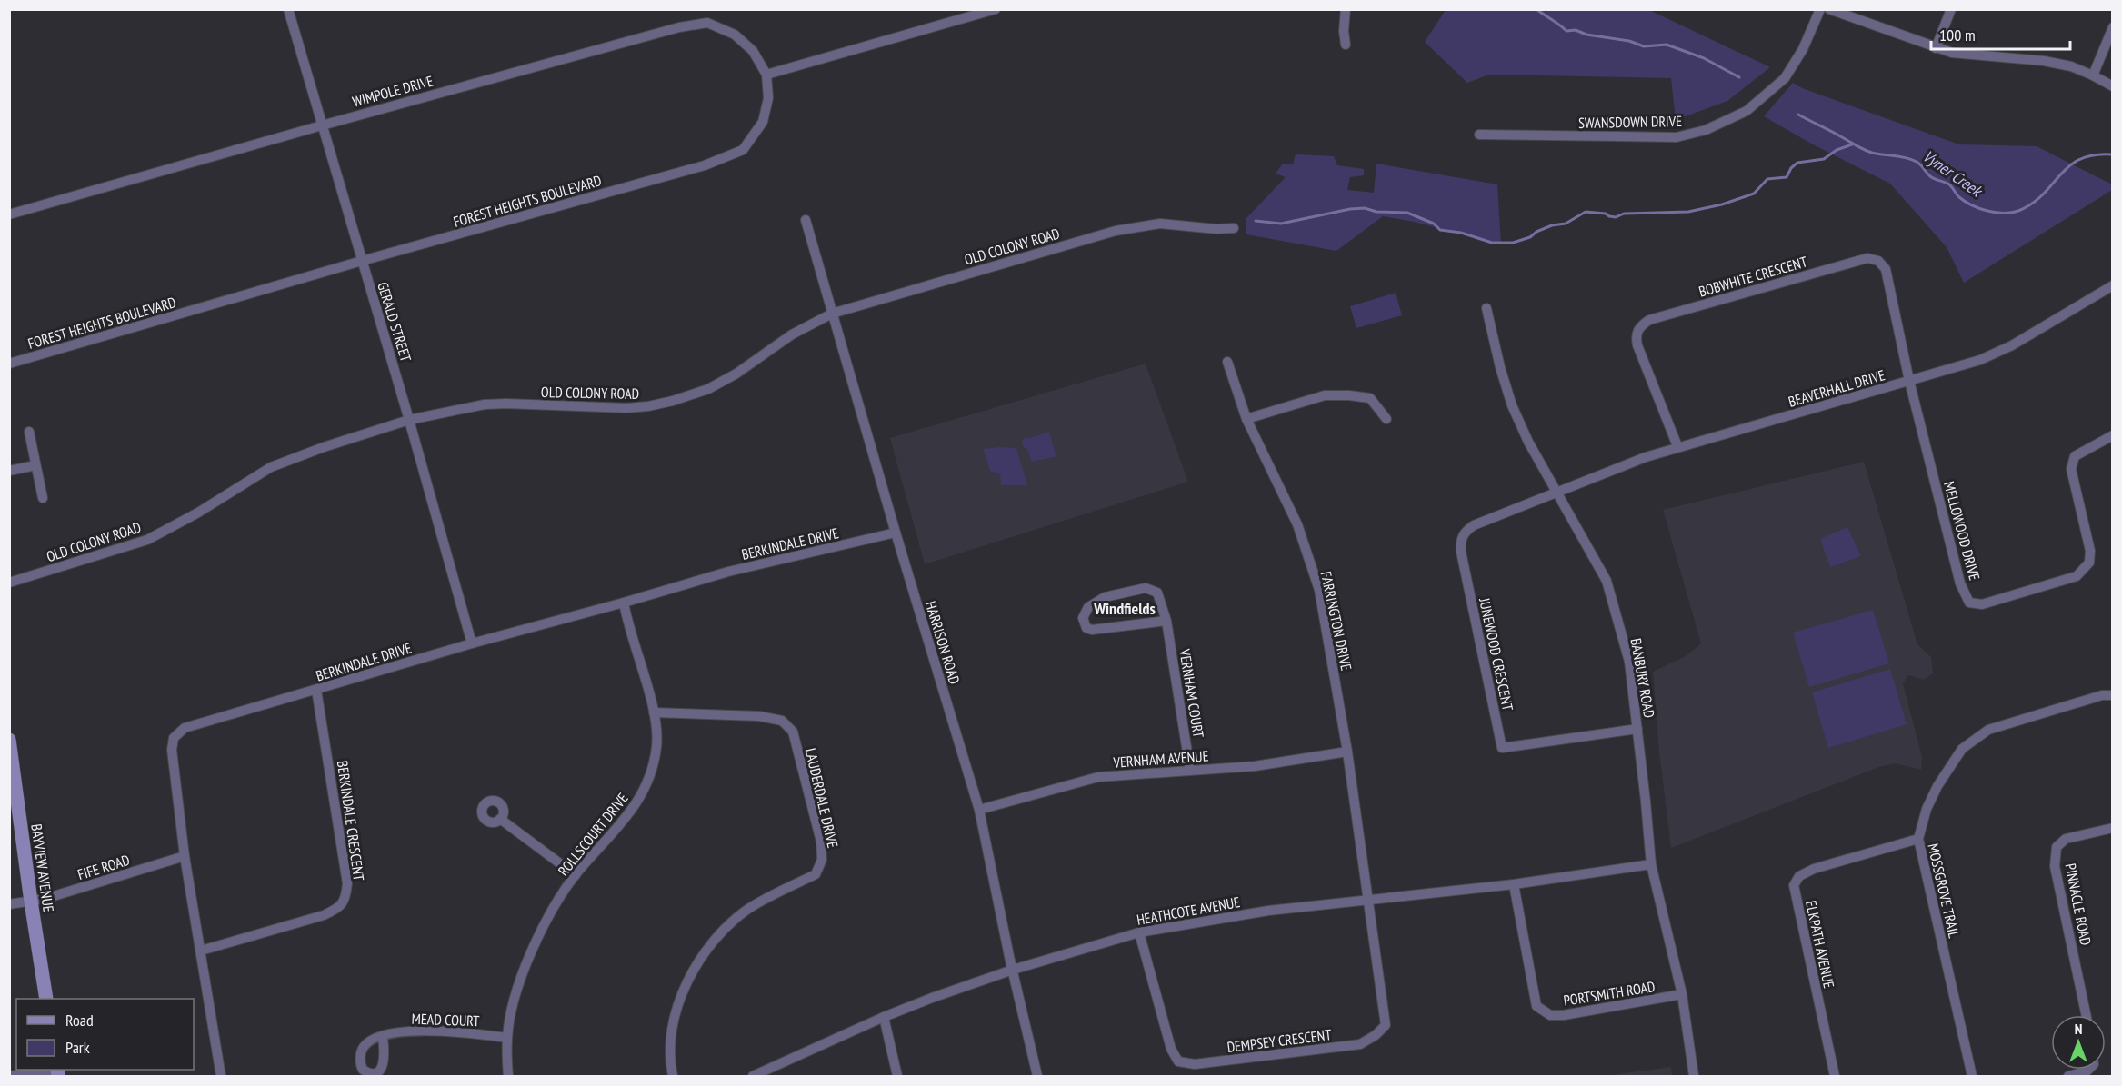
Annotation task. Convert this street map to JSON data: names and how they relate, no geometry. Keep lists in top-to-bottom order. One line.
{"streets":{"main road":["BAYVIEW AVENUE"],"street":["WIMPOLE DRIVE","SWANSDOWN DRIVE","FOREST HEIGHTS BOULEVARD","OLD COLONY ROAD","BOBWHITE CRESCENT","GERALD STREET","BEAVERHALL DRIVE","MELLOWOOD DRIVE","BERKINDALE DRIVE","FARRINGTON DRIVE","HARRISON ROAD","JUNEWOOD CRESCENT","BANBURY ROAD","VERNHAM COURT","VERNHAM AVENUE","LAUDERDALE DRIVE","BERKINDALE CRESCENT","ROLLSCOURT DRIVE","FIFE ROAD","MOSSGROVE TRAIL","PINNACLE ROAD","HEATHCOTE AVENUE","ELKPATH AVENUE","PORTSMITH ROAD","MEAD COURT","DEMPSEY CRESCENT"]},"crossings":[["WIMPOLE DRIVE","FOREST HEIGHTS BOULEVARD"],["WIMPOLE DRIVE","GERALD STREET"],["FOREST HEIGHTS BOULEVARD","GERALD STREET"],["OLD COLONY ROAD","GERALD STREET"],["OLD COLONY ROAD","HARRISON ROAD"],["BOBWHITE CRESCENT","BEAVERHALL DRIVE"],["BOBWHITE CRESCENT","MELLOWOOD DRIVE"],["GERALD STREET","BERKINDALE DRIVE"],["BEAVERHALL DRIVE","MELLOWOOD DRIVE"],["BEAVERHALL DRIVE","JUNEWOOD CRESCENT"],["BEAVERHALL DRIVE","BANBURY ROAD"],["BERKINDALE DRIVE","HARRISON ROAD"],["BERKINDALE DRIVE","BERKINDALE CRESCENT"],["BERKINDALE DRIVE","ROLLSCOURT DRIVE"],["BERKINDALE DRIVE","FIFE ROAD"],["FARRINGTON DRIVE","VERNHAM AVENUE"],["FARRINGTON DRIVE","HEATHCOTE AVENUE"],["FARRINGTON DRIVE","DEMPSEY CRESCENT"],["HARRISON ROAD","VERNHAM AVENUE"],["HARRISON ROAD","HEATHCOTE AVENUE"],["JUNEWOOD CRESCENT","BANBURY ROAD"],["BANBURY ROAD","HEATHCOTE AVENUE"],["BANBURY ROAD","PORTSMITH ROAD"],["VERNHAM COURT","VERNHAM AVENUE"],["LAUDERDALE DRIVE","ROLLSCOURT DRIVE"],["ROLLSCOURT DRIVE","MEAD COURT"],["FIFE ROAD","BAYVIEW AVENUE"],["MOSSGROVE TRAIL","ELKPATH AVENUE"],["HEATHCOTE AVENUE","PORTSMITH ROAD"],["HEATHCOTE AVENUE","DEMPSEY CRESCENT"]],"districts":["Windfields"],"water":["Vyner Creek"],"legend":["Road","Park"],"scale_bar":"100 m","north":"top"}
